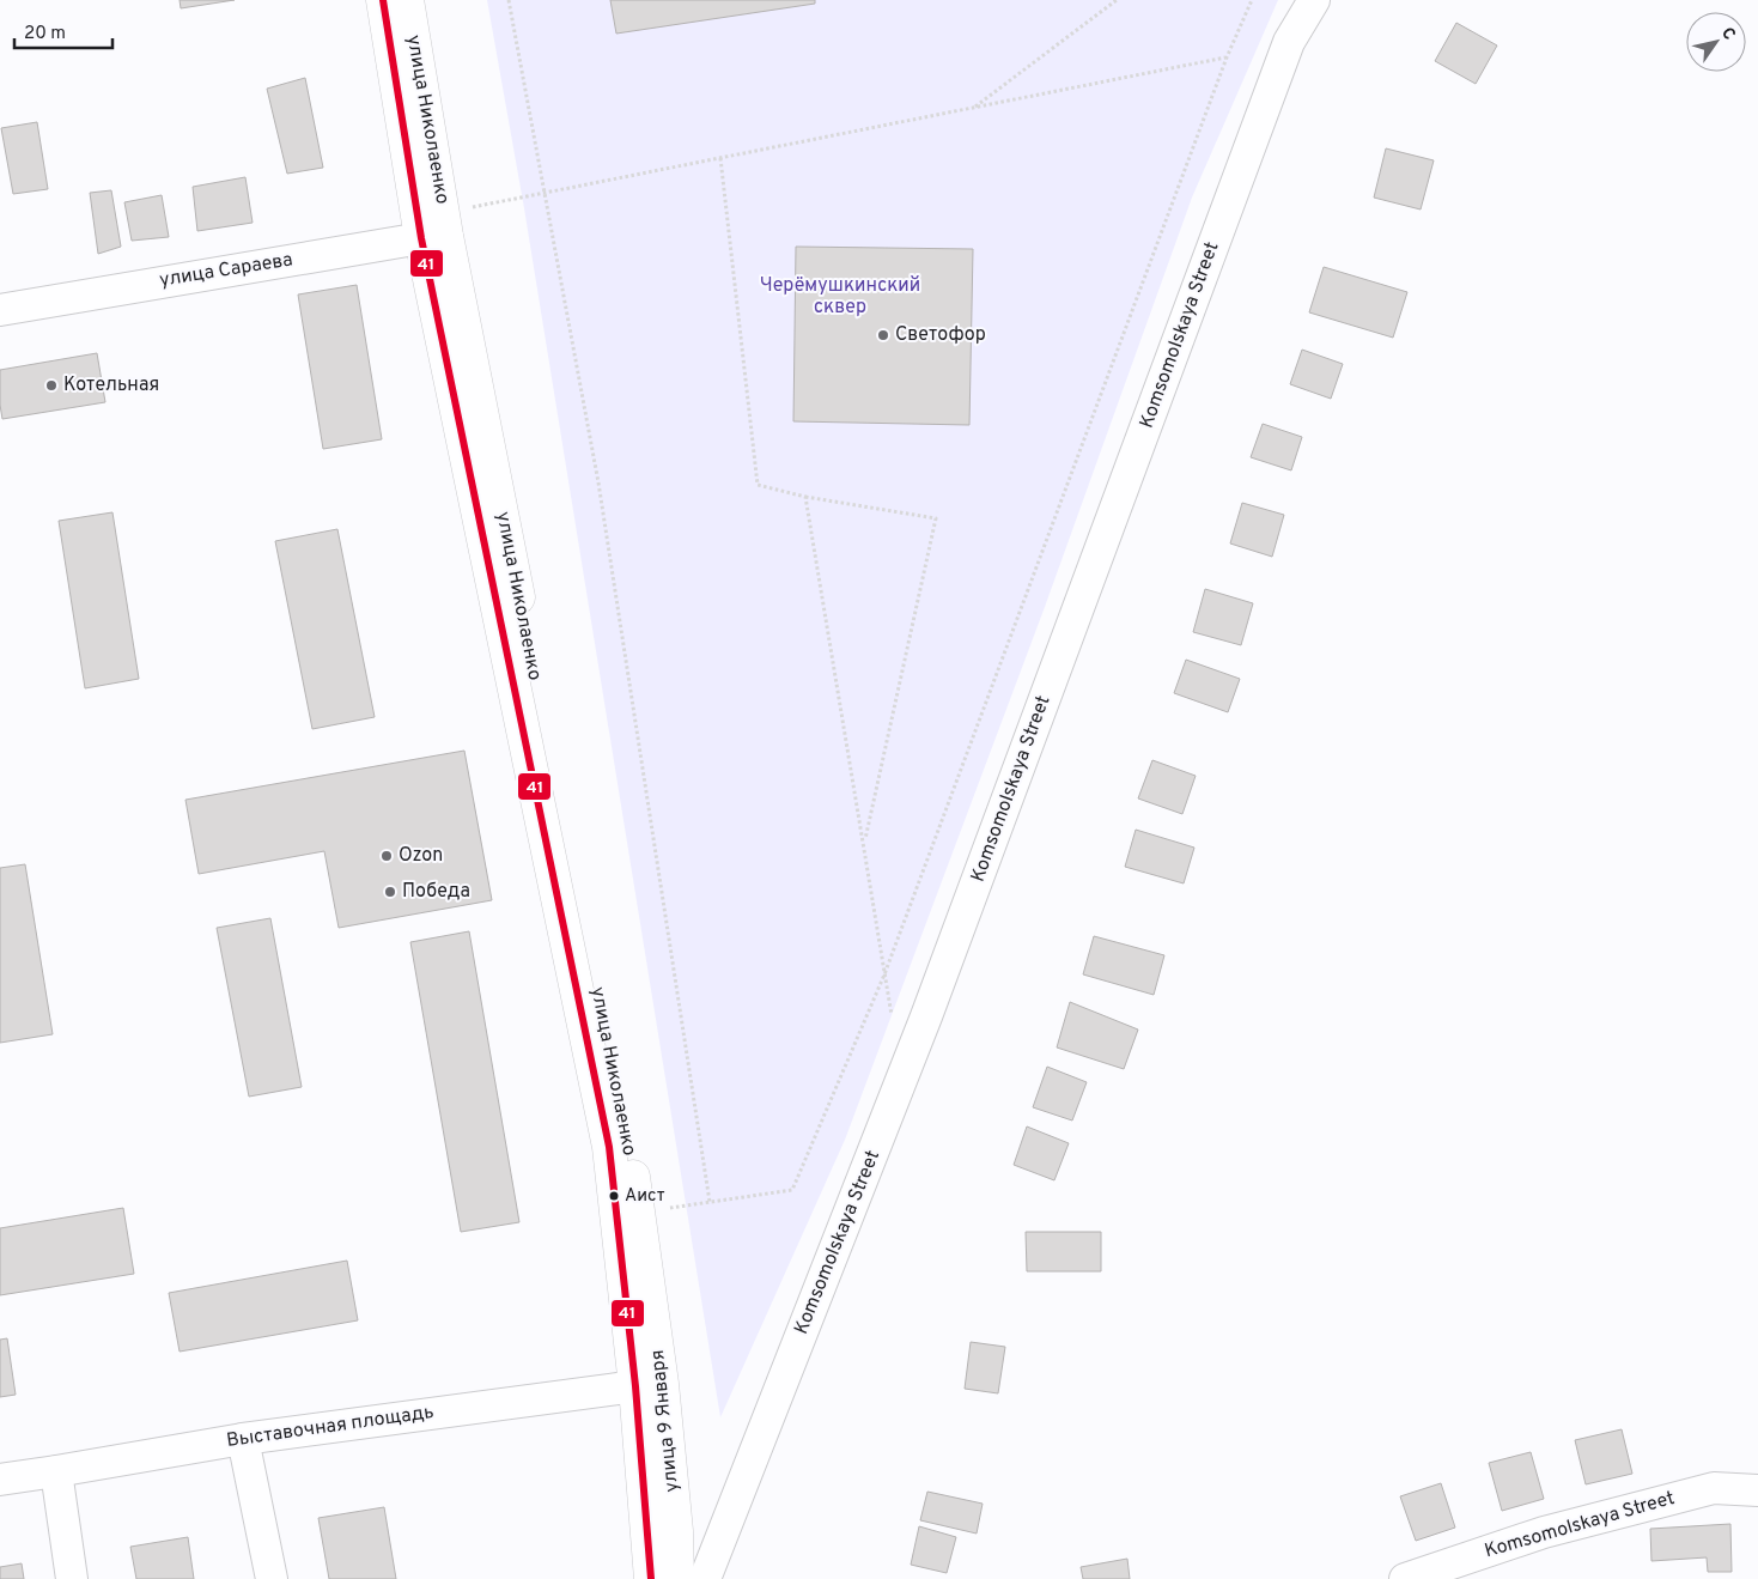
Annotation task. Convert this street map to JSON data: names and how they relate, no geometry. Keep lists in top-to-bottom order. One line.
{"streets":{"main road":["улица Николаенко","улица 9 Января"],"street":["улица Сараева","Komsomolskaya Street","Выставочная площадь"]},"crossings":[["улица Николаенко","улица Сараева"],["улица Николаенко","улица 9 Января"],["улица Николаенко","Выставочная площадь"],["улица 9 Января","Выставочная площадь"]],"parks":["Черёмушкинский сквер"],"places":["Светофор","Котельная","Ozon","Победа","Аист"],"lines":["transit line 41"],"scale_bar":"20 m","north":"top right"}
